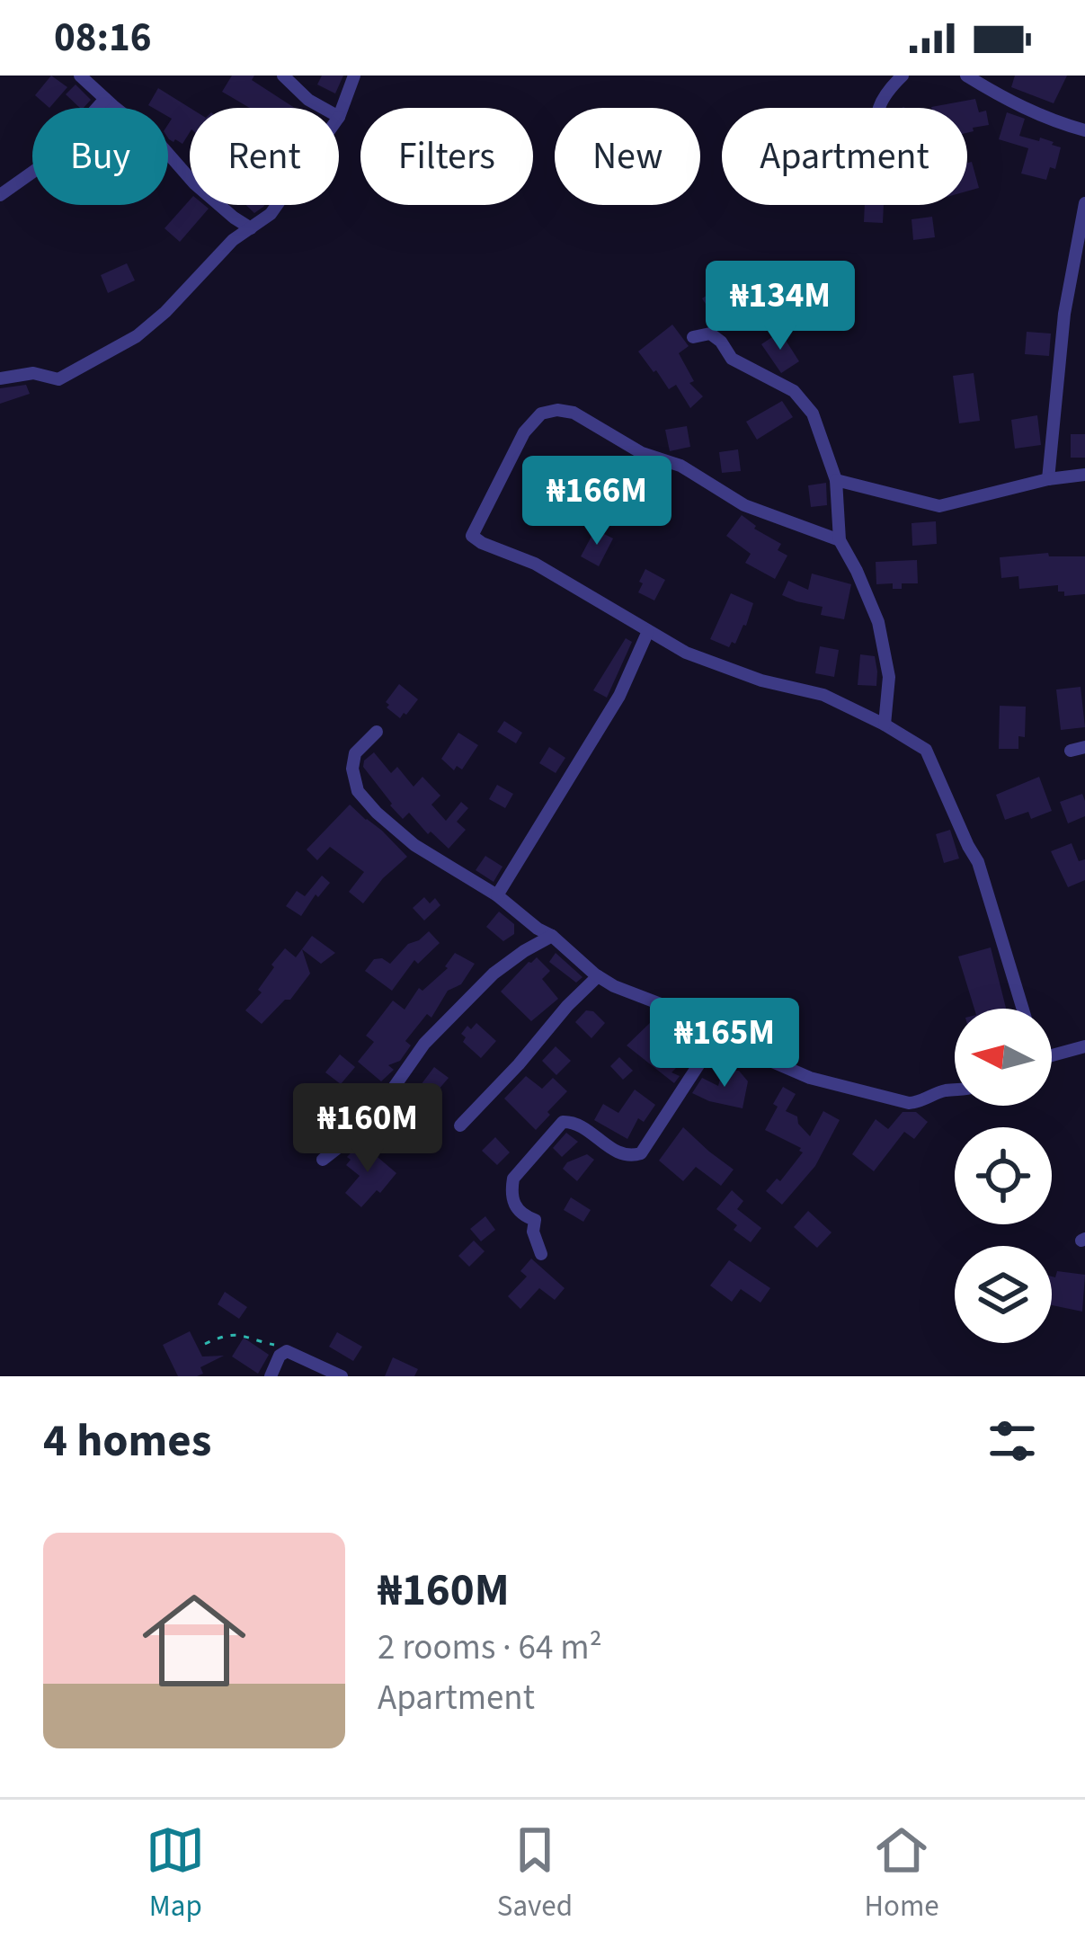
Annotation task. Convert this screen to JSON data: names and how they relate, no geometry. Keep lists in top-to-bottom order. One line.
{"north":"left","page":{"status":"08:16","chip":["Buy","Rent","Filters","New","Apartment"],"price":["₦134M","₦166M","₦165M","₦160M"],"heading":"4 homes","list":[{"name":"₦160M","note":"2 rooms · 64 m² · Apartment"}],"tabs":["Map","Saved","Home"]}}
